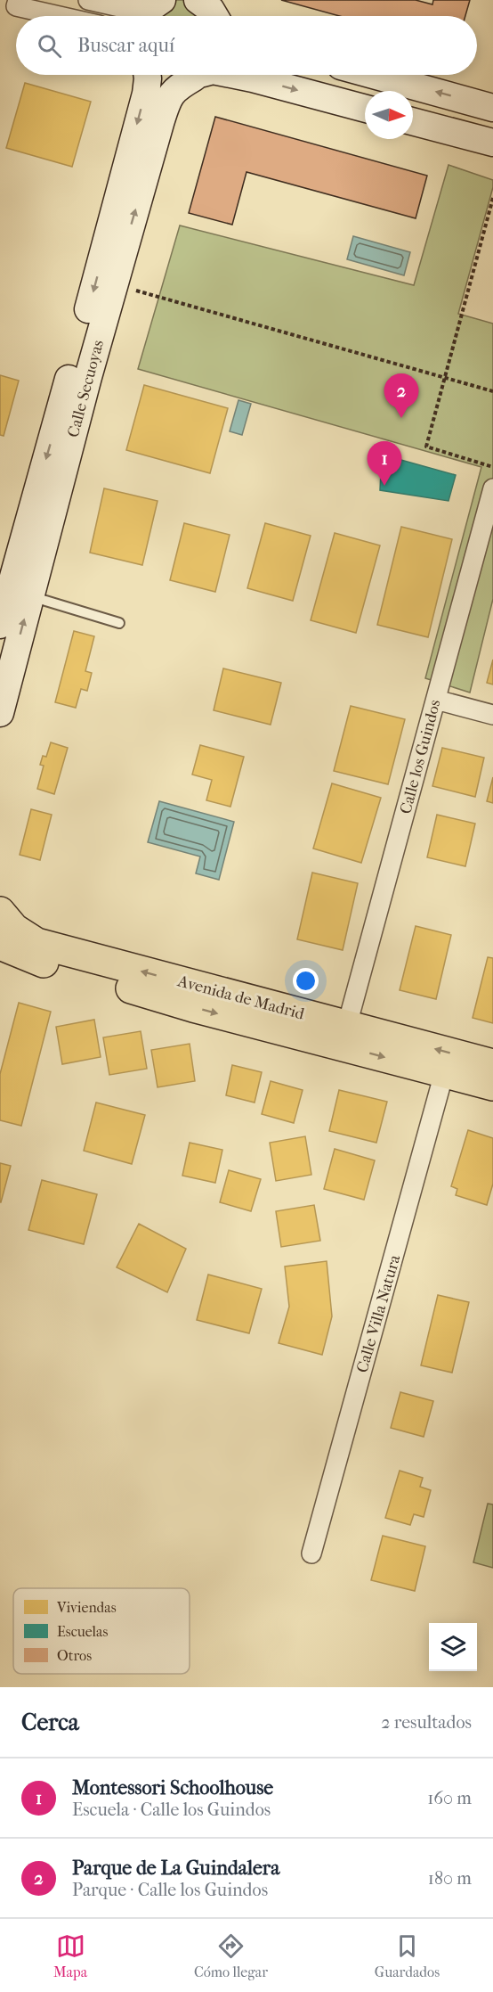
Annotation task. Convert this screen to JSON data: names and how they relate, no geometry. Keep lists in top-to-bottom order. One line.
{"streets":{"main road":["Calle Secuoyas","Avenida de Madrid"],"street":["Calle los Guindos","Calle Villa Natura"]},"crossings":[["Calle los Guindos","Avenida de Madrid"],["Avenida de Madrid","Calle Villa Natura"]],"legend":["Viviendas","Escuelas","Otros"],"north":"right","page":{"search":"Buscar aquí","pins":["2","1"],"heading":["Cerca","2 resultados"],"list":[{"mark":"1","name":"Montessori Schoolhouse","note":"Escuela · Calle los Guindos","value":"160 m"},{"mark":"2","name":"Parque de La Guindalera","note":"Parque · Calle los Guindos","value":"180 m"}],"nav":["Mapa","Cómo llegar","Guardados"]}}
